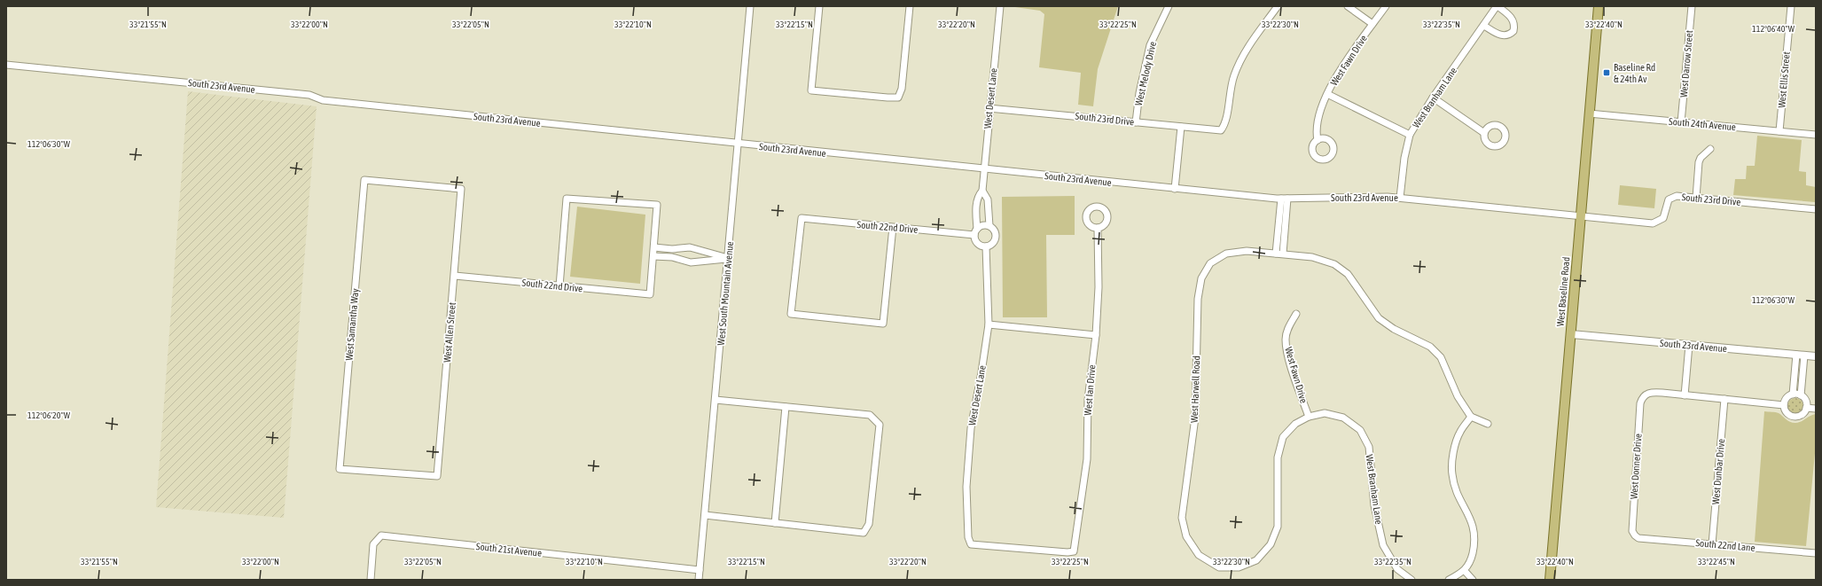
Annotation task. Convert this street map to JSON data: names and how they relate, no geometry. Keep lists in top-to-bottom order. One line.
{"streets":{"main road":["West Baseline Road"],"street":["West Fawn Drive","West Darrow Street","West Melody Drive","West Ellis Street","South 23rd Avenue","West Branham Lane","West Desert Lane","South 23rd Drive","South 24th Avenue","South 22nd Drive","West South Mountain Avenue","West Samantha Way","West Allen Street","West Harwell Road","West Ian Drive","West Donner Drive","West Dunbar Drive","South 22nd Lane","South 21st Avenue"]},"crossings":[["West Fawn Drive","West Branham Lane"],["West Fawn Drive","West Harwell Road"],["West Darrow Street","South 24th Avenue"],["West Melody Drive","South 23rd Drive"],["West Ellis Street","South 24th Avenue"],["South 23rd Avenue","West Branham Lane"],["South 23rd Avenue","West Desert Lane"],["South 23rd Avenue","South 23rd Drive"],["South 23rd Avenue","West Baseline Road"],["South 23rd Avenue","West South Mountain Avenue"],["West Branham Lane","West Harwell Road"],["West Desert Lane","South 23rd Drive"],["West Desert Lane","South 22nd Drive"],["West Desert Lane","West Ian Drive"],["South 23rd Drive","West Baseline Road"],["South 24th Avenue","West Baseline Road"],["South 22nd Drive","West Allen Street"],["West South Mountain Avenue","South 21st Avenue"],["West Samantha Way","West Allen Street"],["West Donner Drive","South 22nd Lane"],["West Dunbar Drive","South 22nd Lane"]],"places":{"transit":["Baseline Rd & 24th Av"]},"coordinates":["33°21'55\"N","33°22'00\"N","33°22'05\"N","33°22'10\"N","33°22'15\"N","33°22'20\"N","33°22'25\"N","33°22'30\"N","33°22'35\"N","33°22'40\"N","112°06'40\"W","112°06'30\"W","112°06'20\"W","33°22'45\"N"]}
